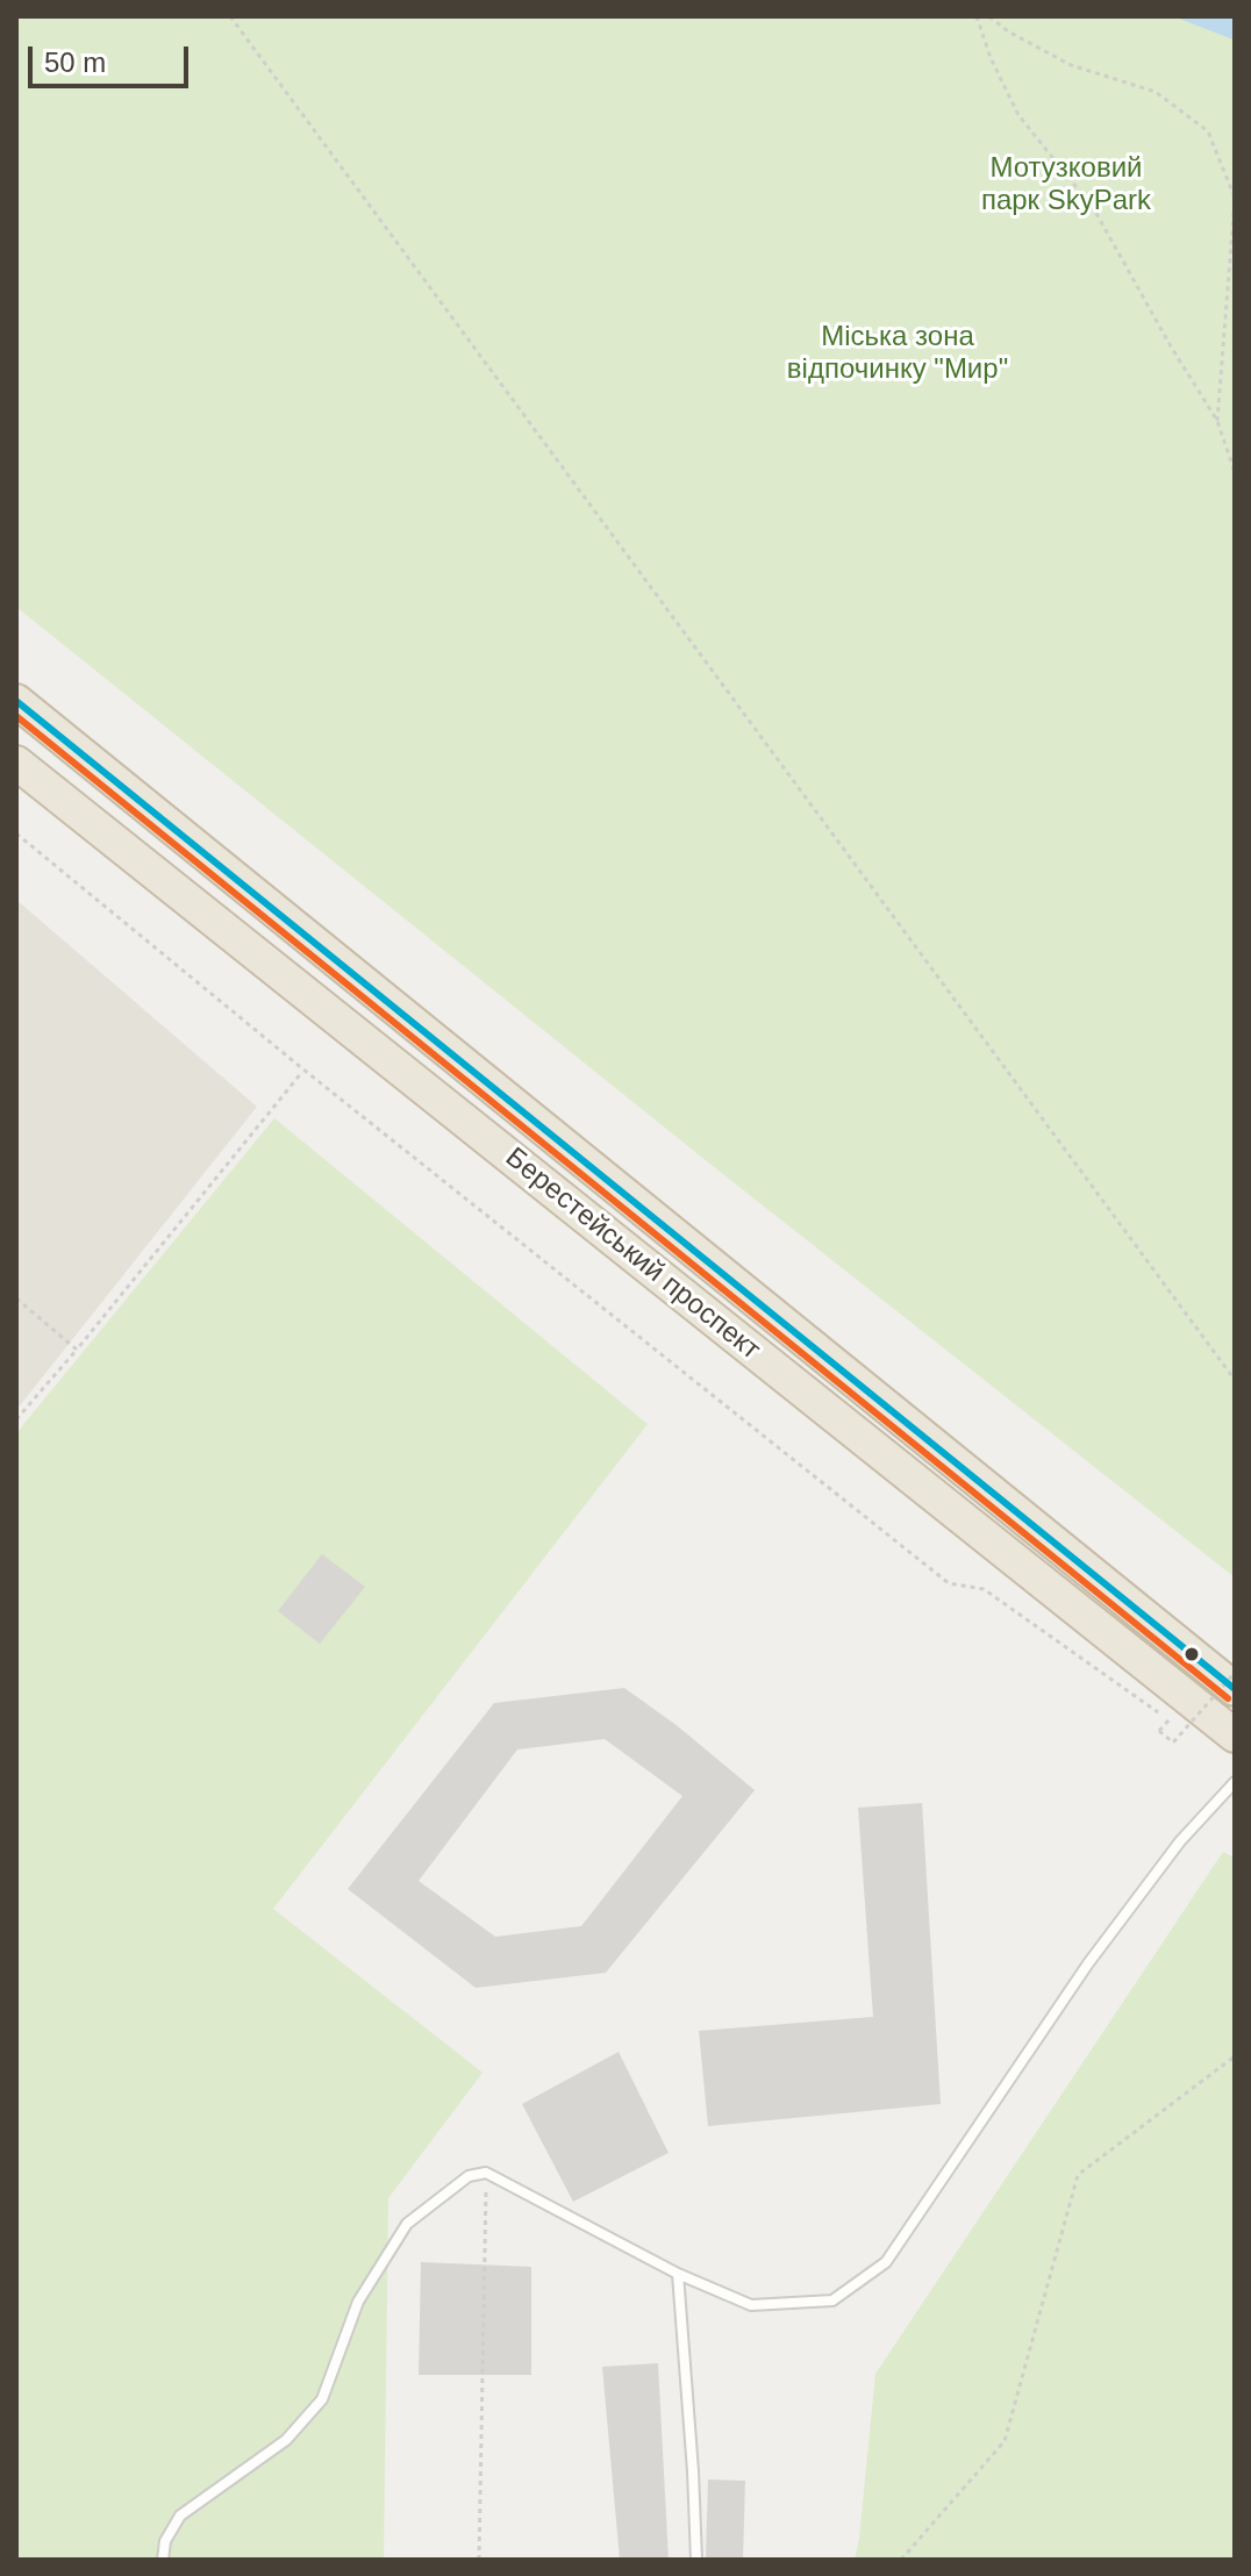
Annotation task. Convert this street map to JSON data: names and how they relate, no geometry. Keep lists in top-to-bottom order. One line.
{"streets":{"highway":["Берестейський проспект"]},"parks":["Мотузковий парк SkyPark","Міська зона відпочинку \"Мир\""],"scale_bar":"50 m"}
